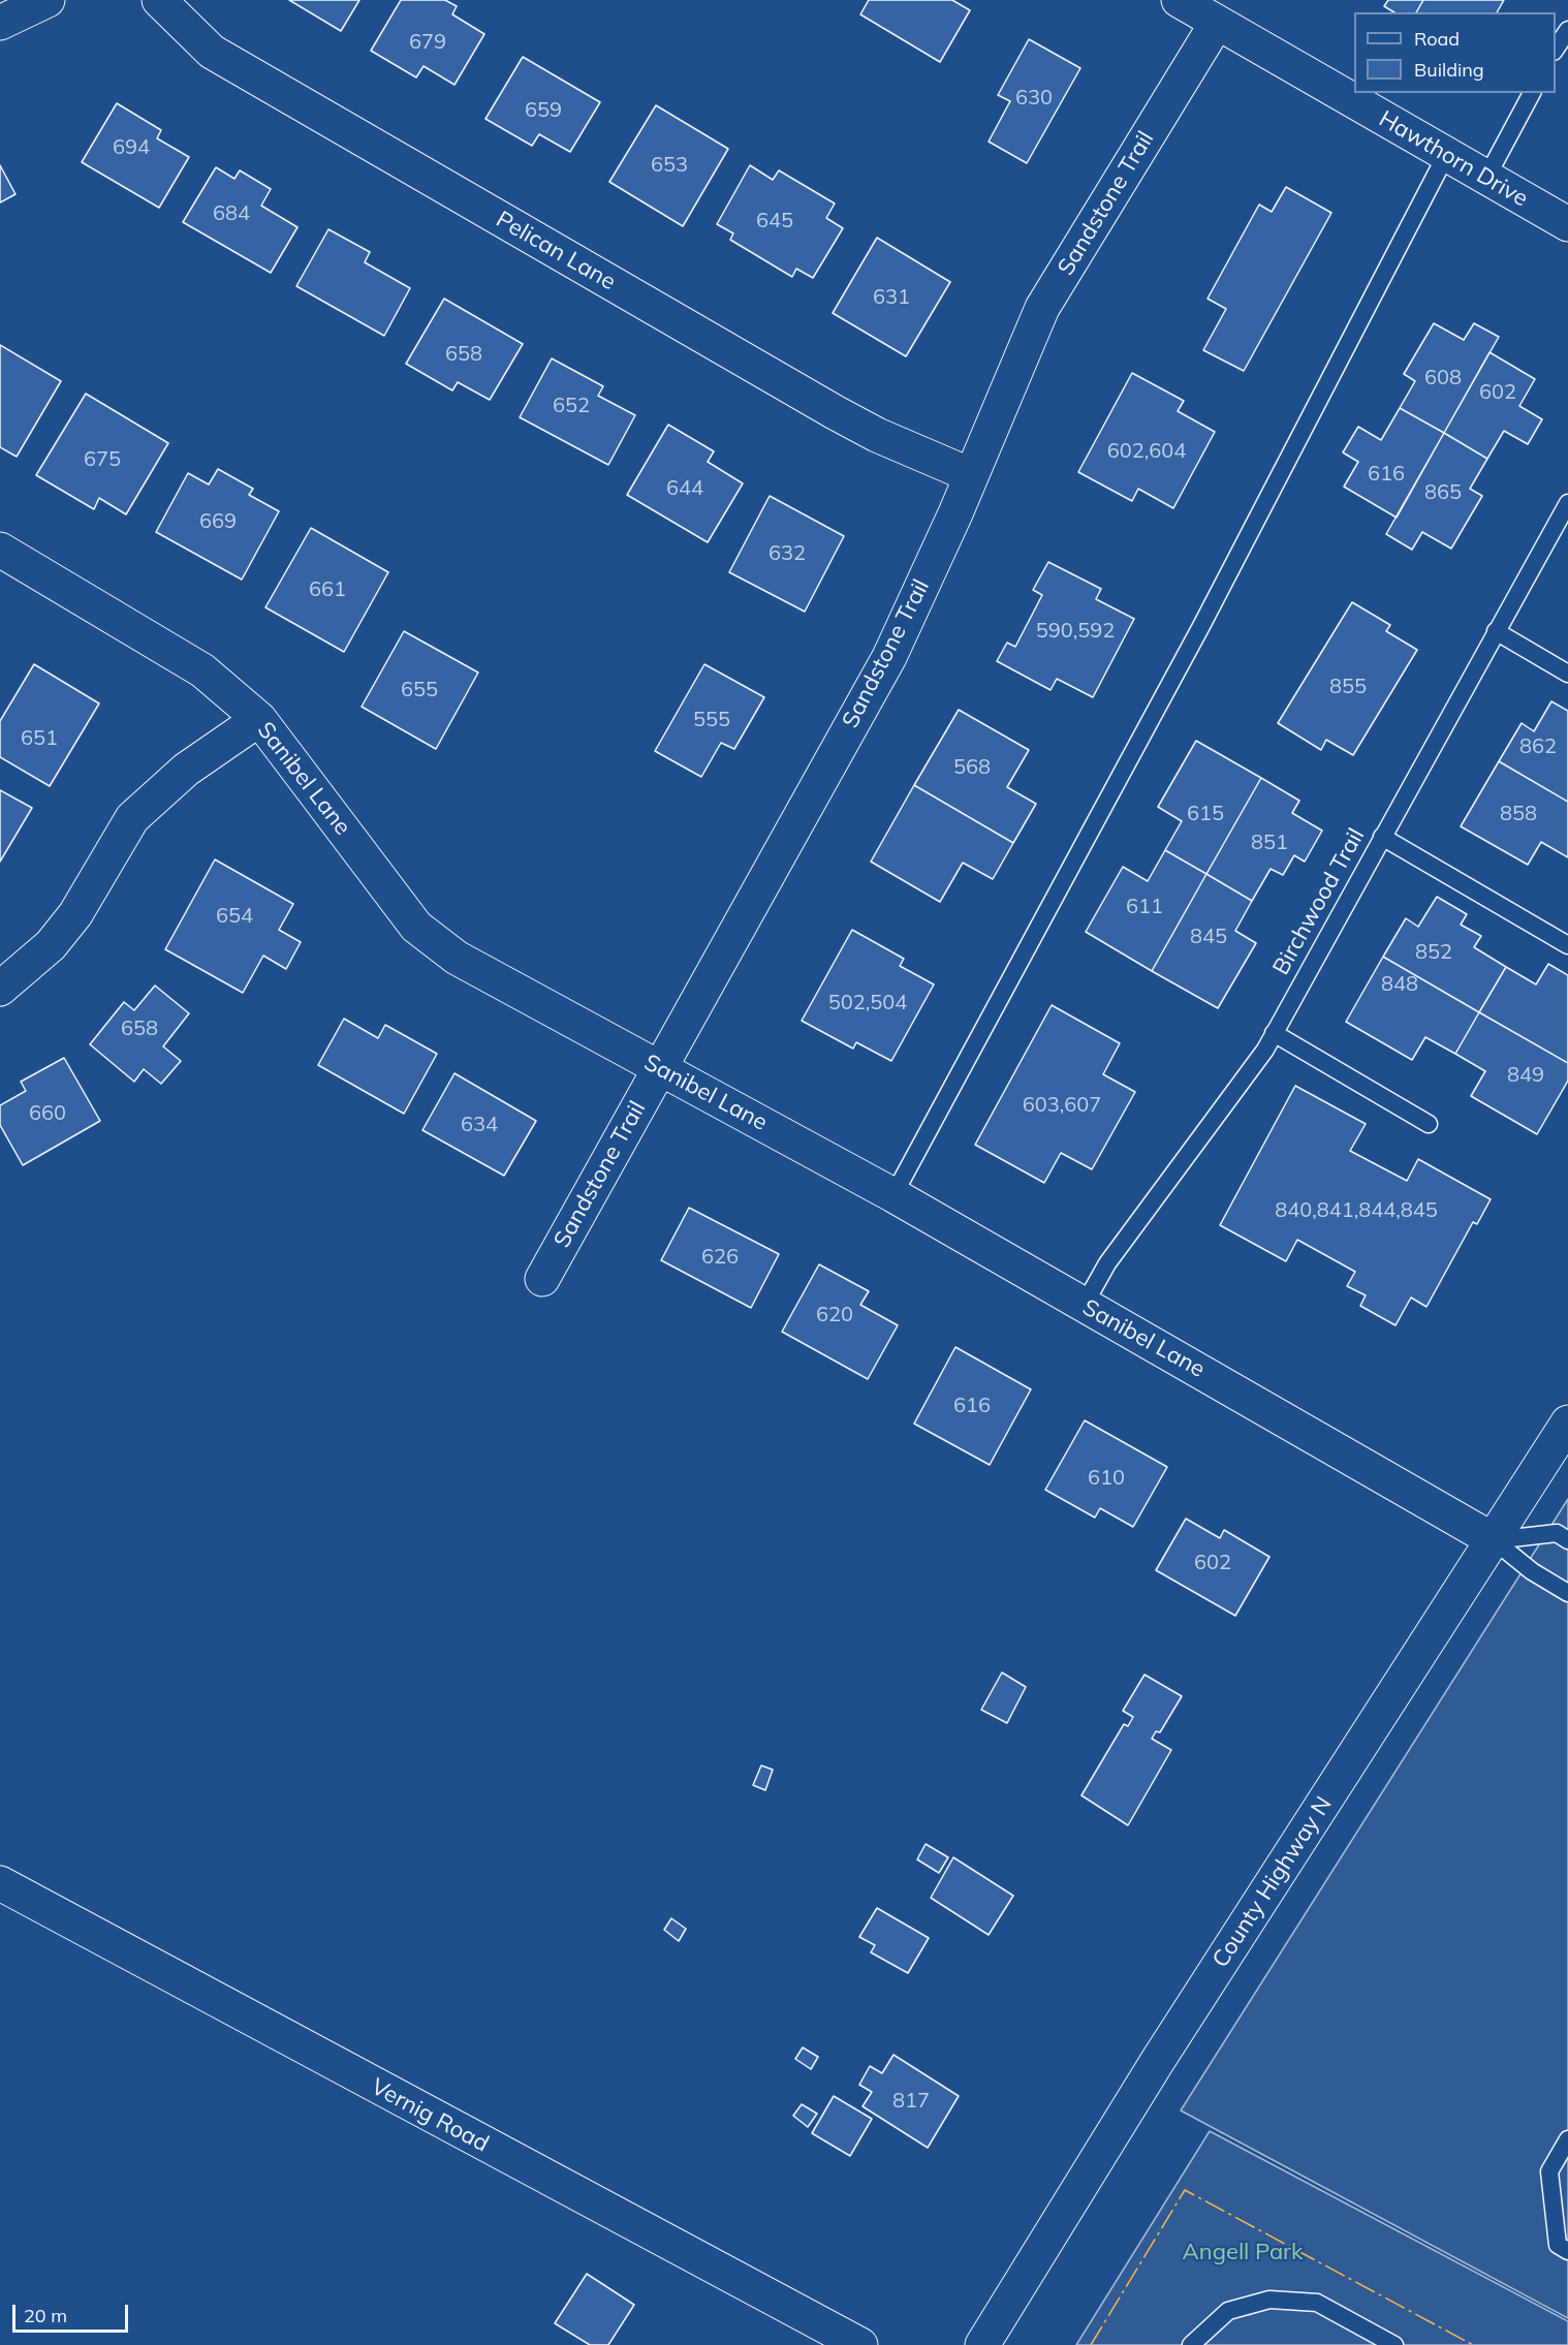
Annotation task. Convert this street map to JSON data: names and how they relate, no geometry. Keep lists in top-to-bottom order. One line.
{"streets":{"street":["Hawthorn Drive","Sandstone Trail","Pelican Lane","Sanibel Lane","County Highway N","Vernig Road"],"lane":["Birchwood Trail"]},"crossings":[["Hawthorn Drive","Sandstone Trail"],["Sandstone Trail","Pelican Lane"],["Sandstone Trail","Sanibel Lane"],["Sanibel Lane","Birchwood Trail"],["Sanibel Lane","County Highway N"]],"parks":["Angell Park"],"house_numbers":["679","630","659","694","653","684","645","631","658","608","602","652","602,604","675","616","644","865","669","632","661","590,592","855","655","555","651","862","568","615","858","851","611","654","845","852","848","502,504","658","849","603,607","660","634","840,841,844,845","626","620","616","610","602","817"],"legend":["Road","Building"],"scale_bar":"20 m"}
